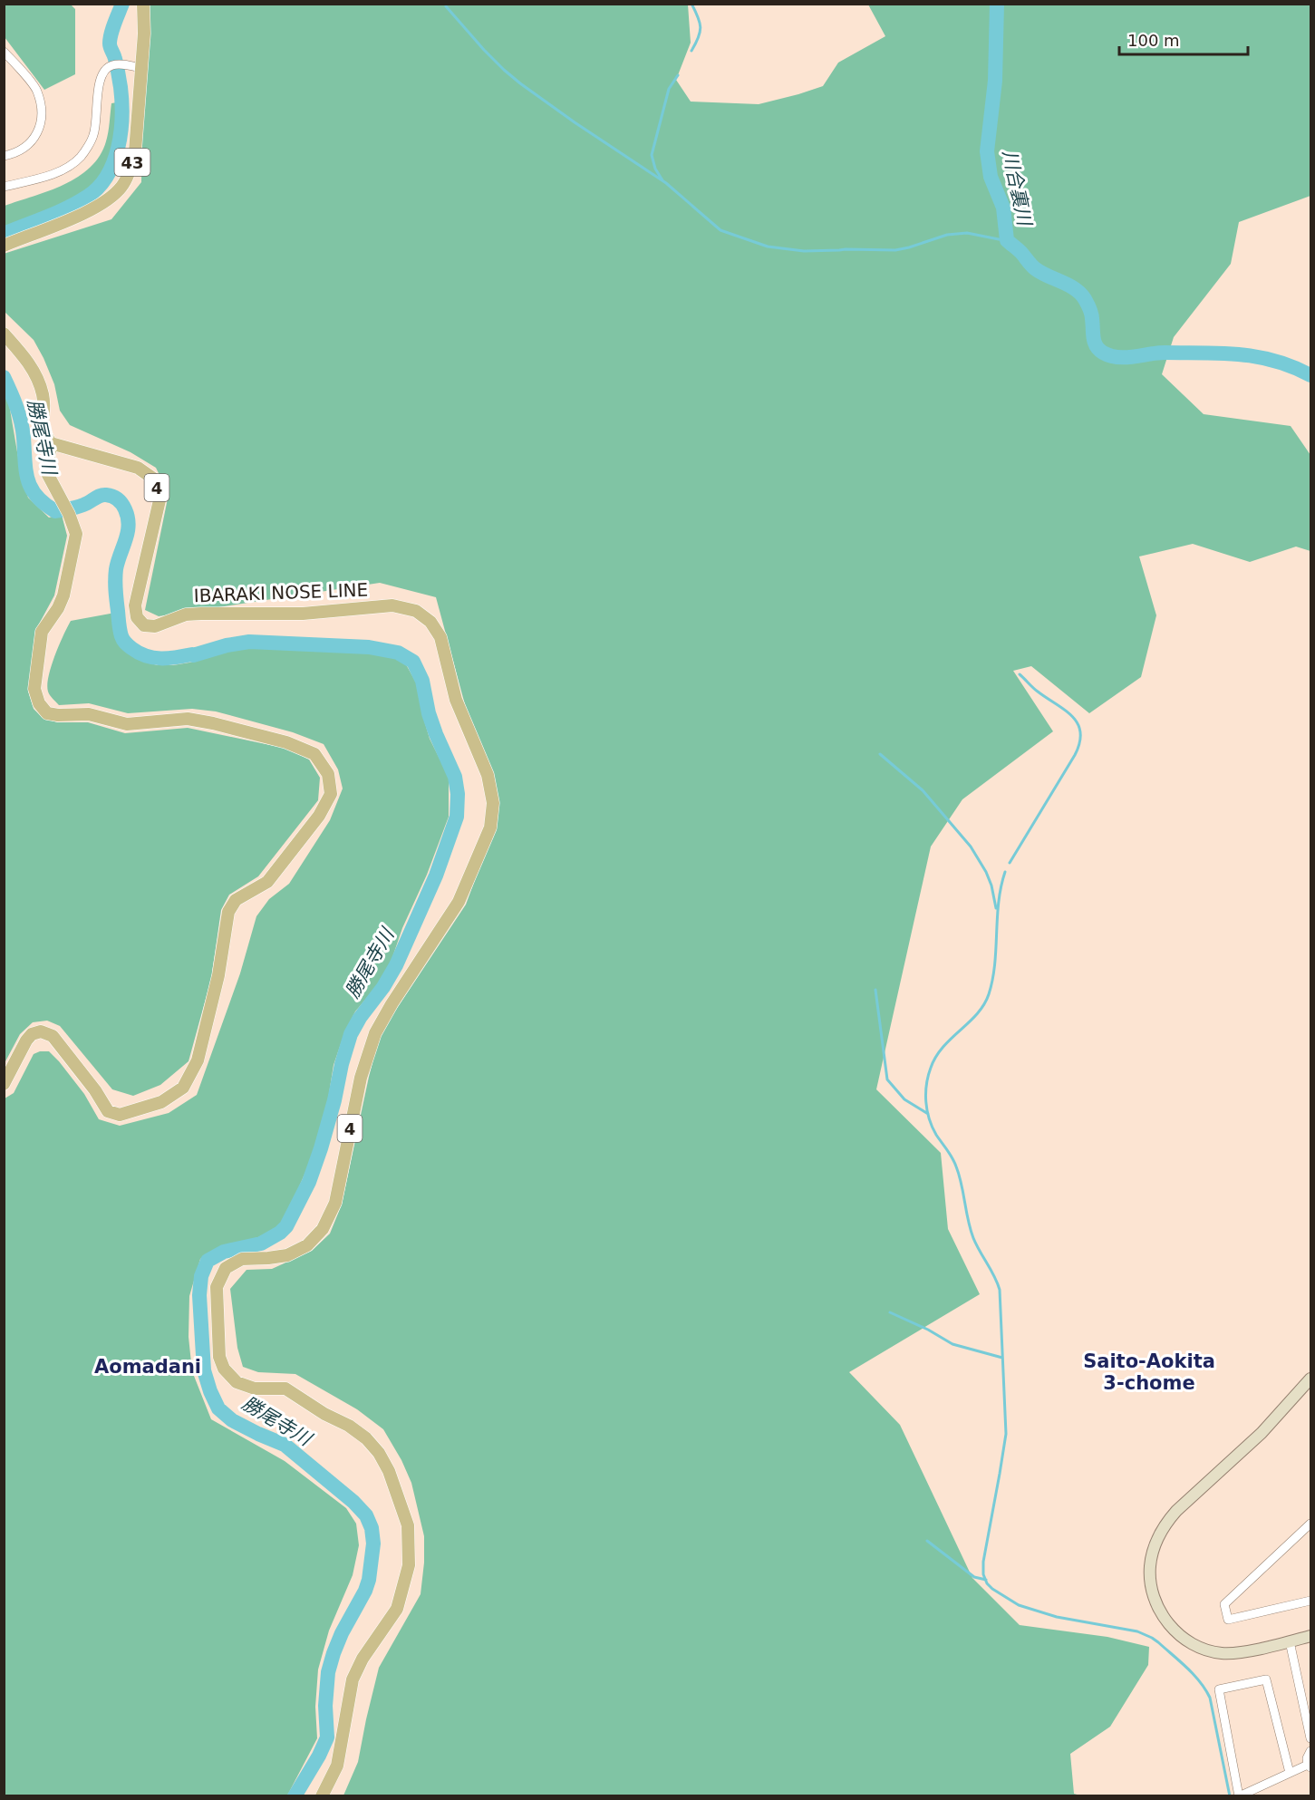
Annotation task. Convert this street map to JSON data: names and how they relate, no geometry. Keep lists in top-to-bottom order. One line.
{"streets":{"main road":["43","4","IBARAKI NOSE LINE"]},"districts":["Saito-Aokita 3-chome","Aomadani"],"water":["川合裏川","勝尾寺川"],"scale_bar":"100 m"}
